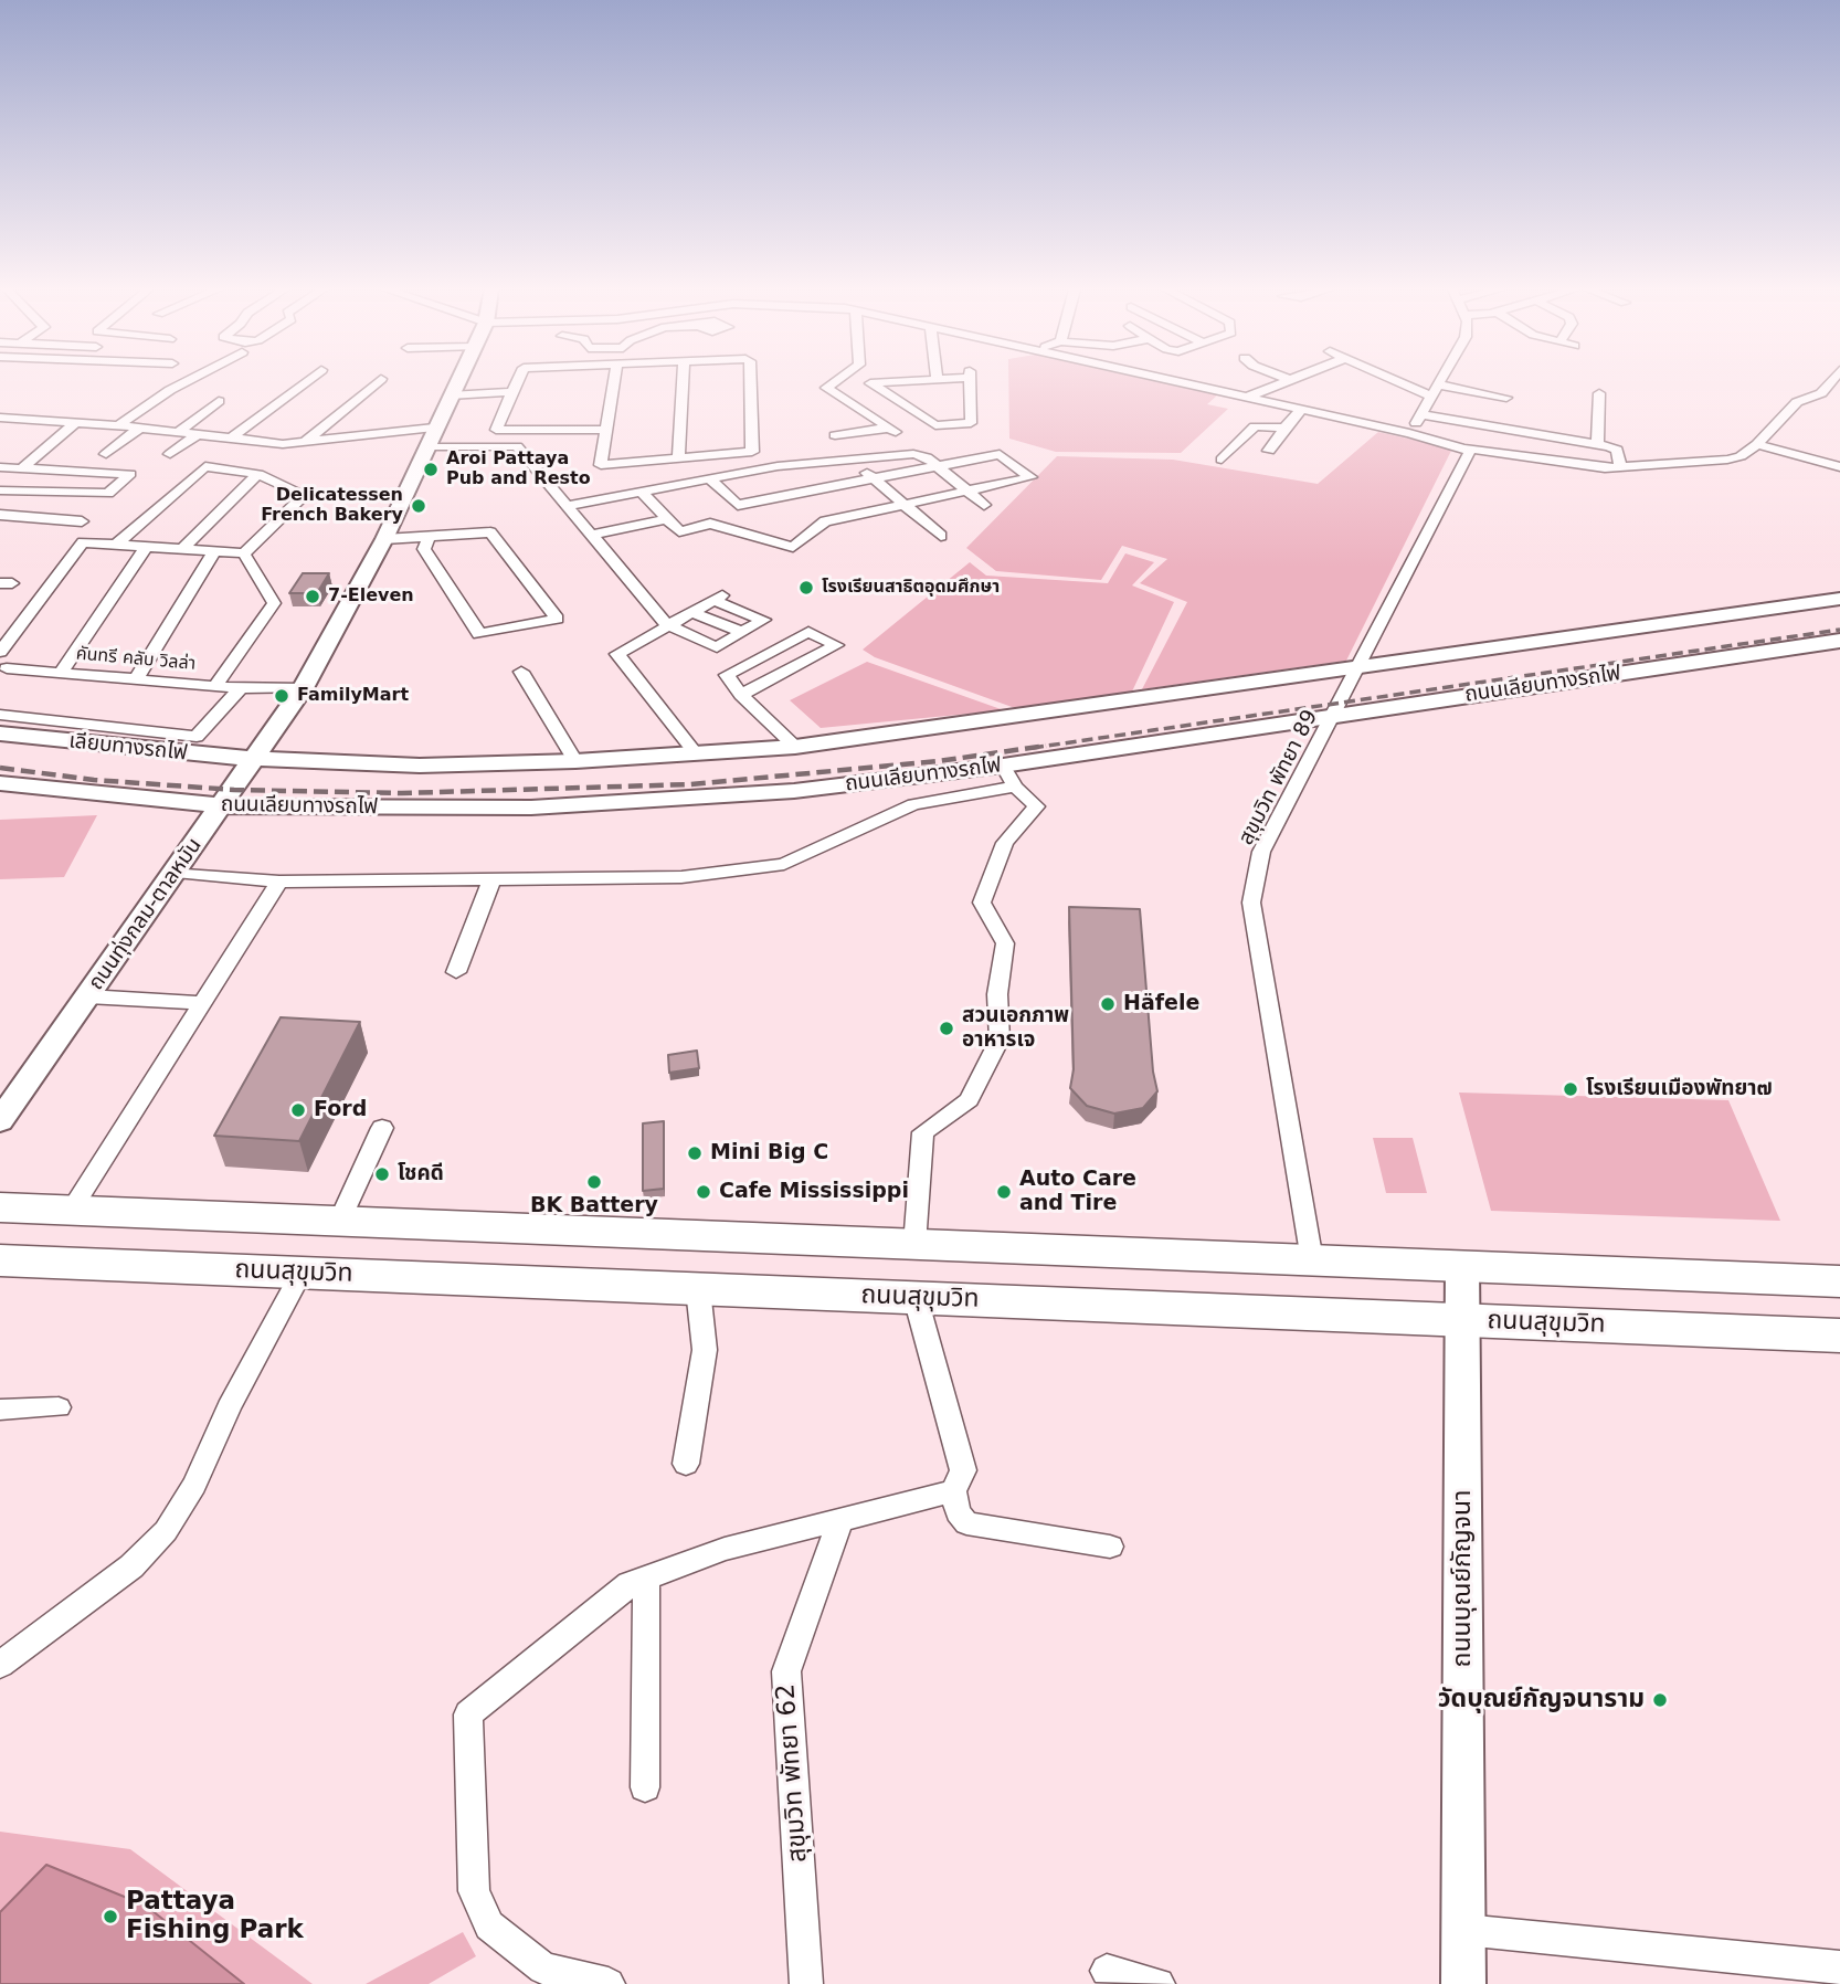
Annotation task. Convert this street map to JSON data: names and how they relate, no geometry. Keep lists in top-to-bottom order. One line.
{"streets":{"highway":["ถนนสุขุมวิท"],"street":["คันทรี คลับ วิลล่า","ถนนเลียบทางรถไฟ","เลียบทางรถไฟ","สุขุมวิท พัทยา 89","ถนนทุ่งกลม-ตาลหมัน","ถนนบุณย์กัญจนา","สุขุมวิท พัทยา 62"]},"crossings":[["คันทรี คลับ วิลล่า","ถนนทุ่งกลม-ตาลหมัน"],["ถนนเลียบทางรถไฟ","เลียบทางรถไฟ"],["ถนนเลียบทางรถไฟ","สุขุมวิท พัทยา 89"],["ถนนเลียบทางรถไฟ","ถนนทุ่งกลม-ตาลหมัน"],["เลียบทางรถไฟ","ถนนทุ่งกลม-ตาลหมัน"],["ถนนสุขุมวิท","ถนนบุณย์กัญจนา"]],"places":["Aroi Pattaya Pub and Resto","Delicatessen French Bakery","โรงเรียนสาธิตอุดมศึกษา","7-Eleven","FamilyMart","Häfele","สวนเอกภาพ อาหารเจ","โรงเรียนเมืองพัทยา๗","Ford","Mini Big C","โชคดี","BK Battery","Cafe Mississippi","Auto Care and Tire","วัดบุณย์กัญจนาราม","Pattaya Fishing Park"]}
